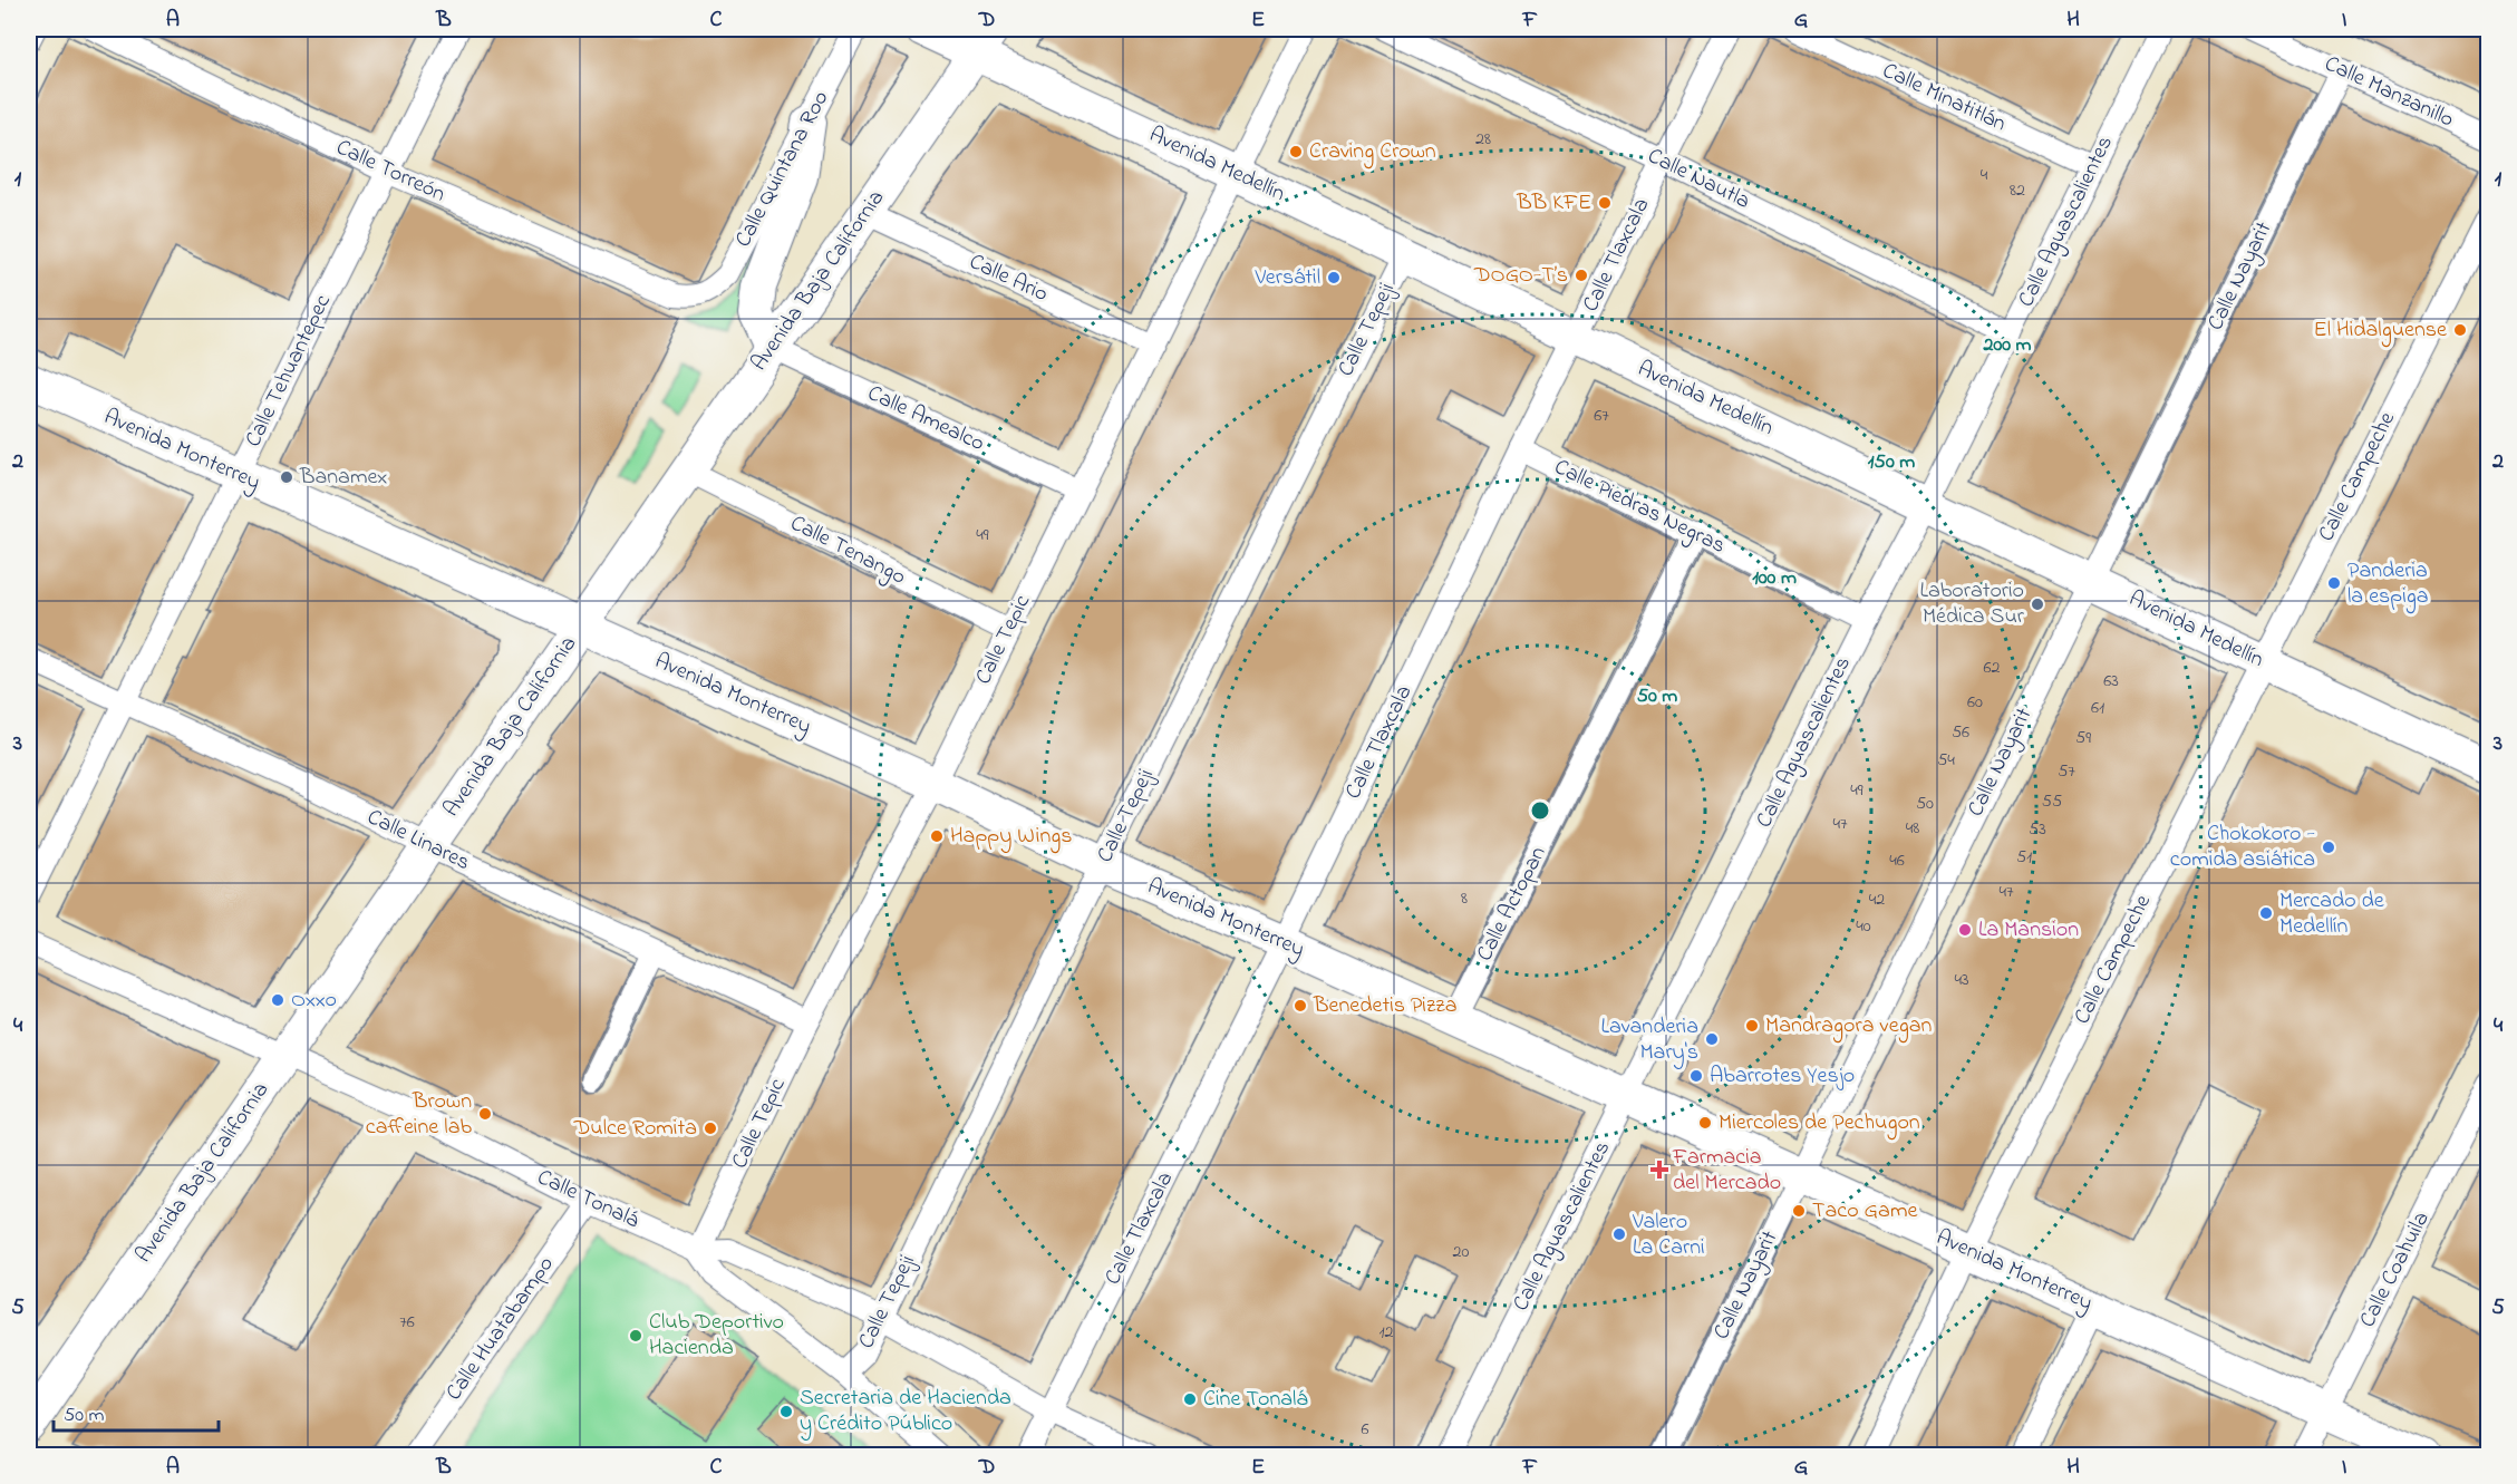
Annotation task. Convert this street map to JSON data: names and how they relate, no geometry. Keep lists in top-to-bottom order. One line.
{"streets":{"main road":["Avenida Medellín","Avenida Baja California","Avenida Monterrey"],"street":["Calle Manzanillo","Calle Minatitlán","Calle Quintana Roo","Calle Torreón","Calle Nautla","Calle Aguascalientes","Calle Tlaxcala","Calle Nayarit","Calle Ario","Calle Tepeji","Calle Tehuantepec","Calle Amealco","Calle Campeche","Calle Piedras Negras","Calle Tenango","Calle Tepic","Calle Linares","Calle Actopan","Calle Tonalá","Calle Coahuila","Calle Huatabampo"]},"crossings":[["Calle Manzanillo","Calle Nayarit"],["Calle Minatitlán","Calle Aguascalientes"],["Avenida Medellín","Calle Aguascalientes"],["Avenida Medellín","Calle Tlaxcala"],["Avenida Medellín","Calle Nayarit"],["Avenida Medellín","Avenida Baja California"],["Avenida Medellín","Calle Tepeji"],["Avenida Medellín","Calle Campeche"],["Avenida Medellín","Calle Tepic"],["Calle Quintana Roo","Calle Torreón"],["Calle Torreón","Calle Tehuantepec"],["Calle Nautla","Calle Aguascalientes"],["Calle Nautla","Calle Tlaxcala"],["Calle Aguascalientes","Avenida Monterrey"],["Calle Aguascalientes","Calle Piedras Negras"],["Calle Tlaxcala","Avenida Monterrey"],["Calle Tlaxcala","Calle Piedras Negras"],["Calle Tlaxcala","Calle Tonalá"],["Calle Nayarit","Avenida Monterrey"],["Calle Ario","Avenida Baja California"],["Calle Ario","Calle Tepic"],["Avenida Baja California","Calle Amealco"],["Avenida Baja California","Avenida Monterrey"],["Avenida Baja California","Calle Tenango"],["Avenida Baja California","Calle Linares"],["Avenida Baja California","Calle Tonalá"],["Calle Tepeji","Avenida Monterrey"],["Calle Tepeji","Calle Tonalá"],["Calle Tehuantepec","Avenida Monterrey"],["Calle Tehuantepec","Calle Linares"],["Calle Amealco","Calle Tepic"],["Avenida Monterrey","Calle Campeche"],["Avenida Monterrey","Calle Tepic"],["Avenida Monterrey","Calle Actopan"],["Avenida Monterrey","Calle Coahuila"],["Calle Piedras Negras","Calle Actopan"],["Calle Tenango","Calle Tepic"],["Calle Tepic","Calle Linares"],["Calle Tepic","Calle Tonalá"],["Calle Tonalá","Calle Huatabampo"]],"places":{"other":["Craving Crown","BB KFE","DOGO-T’s","Versátil","El Hidalguense","Banamex","Panderia la espiga","Laboratorio Médica Sur","Happy Wings","Chokokoro - comida asiática","Mercado de Medellín","La Mansion","Oxxo","Benedetis Pizza","Mandragora vegan","Lavanderia Mary's","Abarrotes Yesjo","Brown caffeine lab","Miercoles de Pechugon","Dulce Romita","Taco Game","Valero La Carni","Club Deportivo Hacienda","Cine Tonalá","Secretaria de Hacienda y Crédito Público"],"health":["Farmacia del Mercado"]},"house_numbers":["28","4","82","67","49","62","63","60","61","56","59","54","57","49","55","50","47","48","53","51","46","47","8","42","40","43","20","76","12","6"],"scale_bar":"50 m","grid":{"columns":["A","B","C","D","E","F","G","H","I"],"rows":["1","2","3","4","5"]},"rings":["200 m","150 m","100 m","50 m"]}
